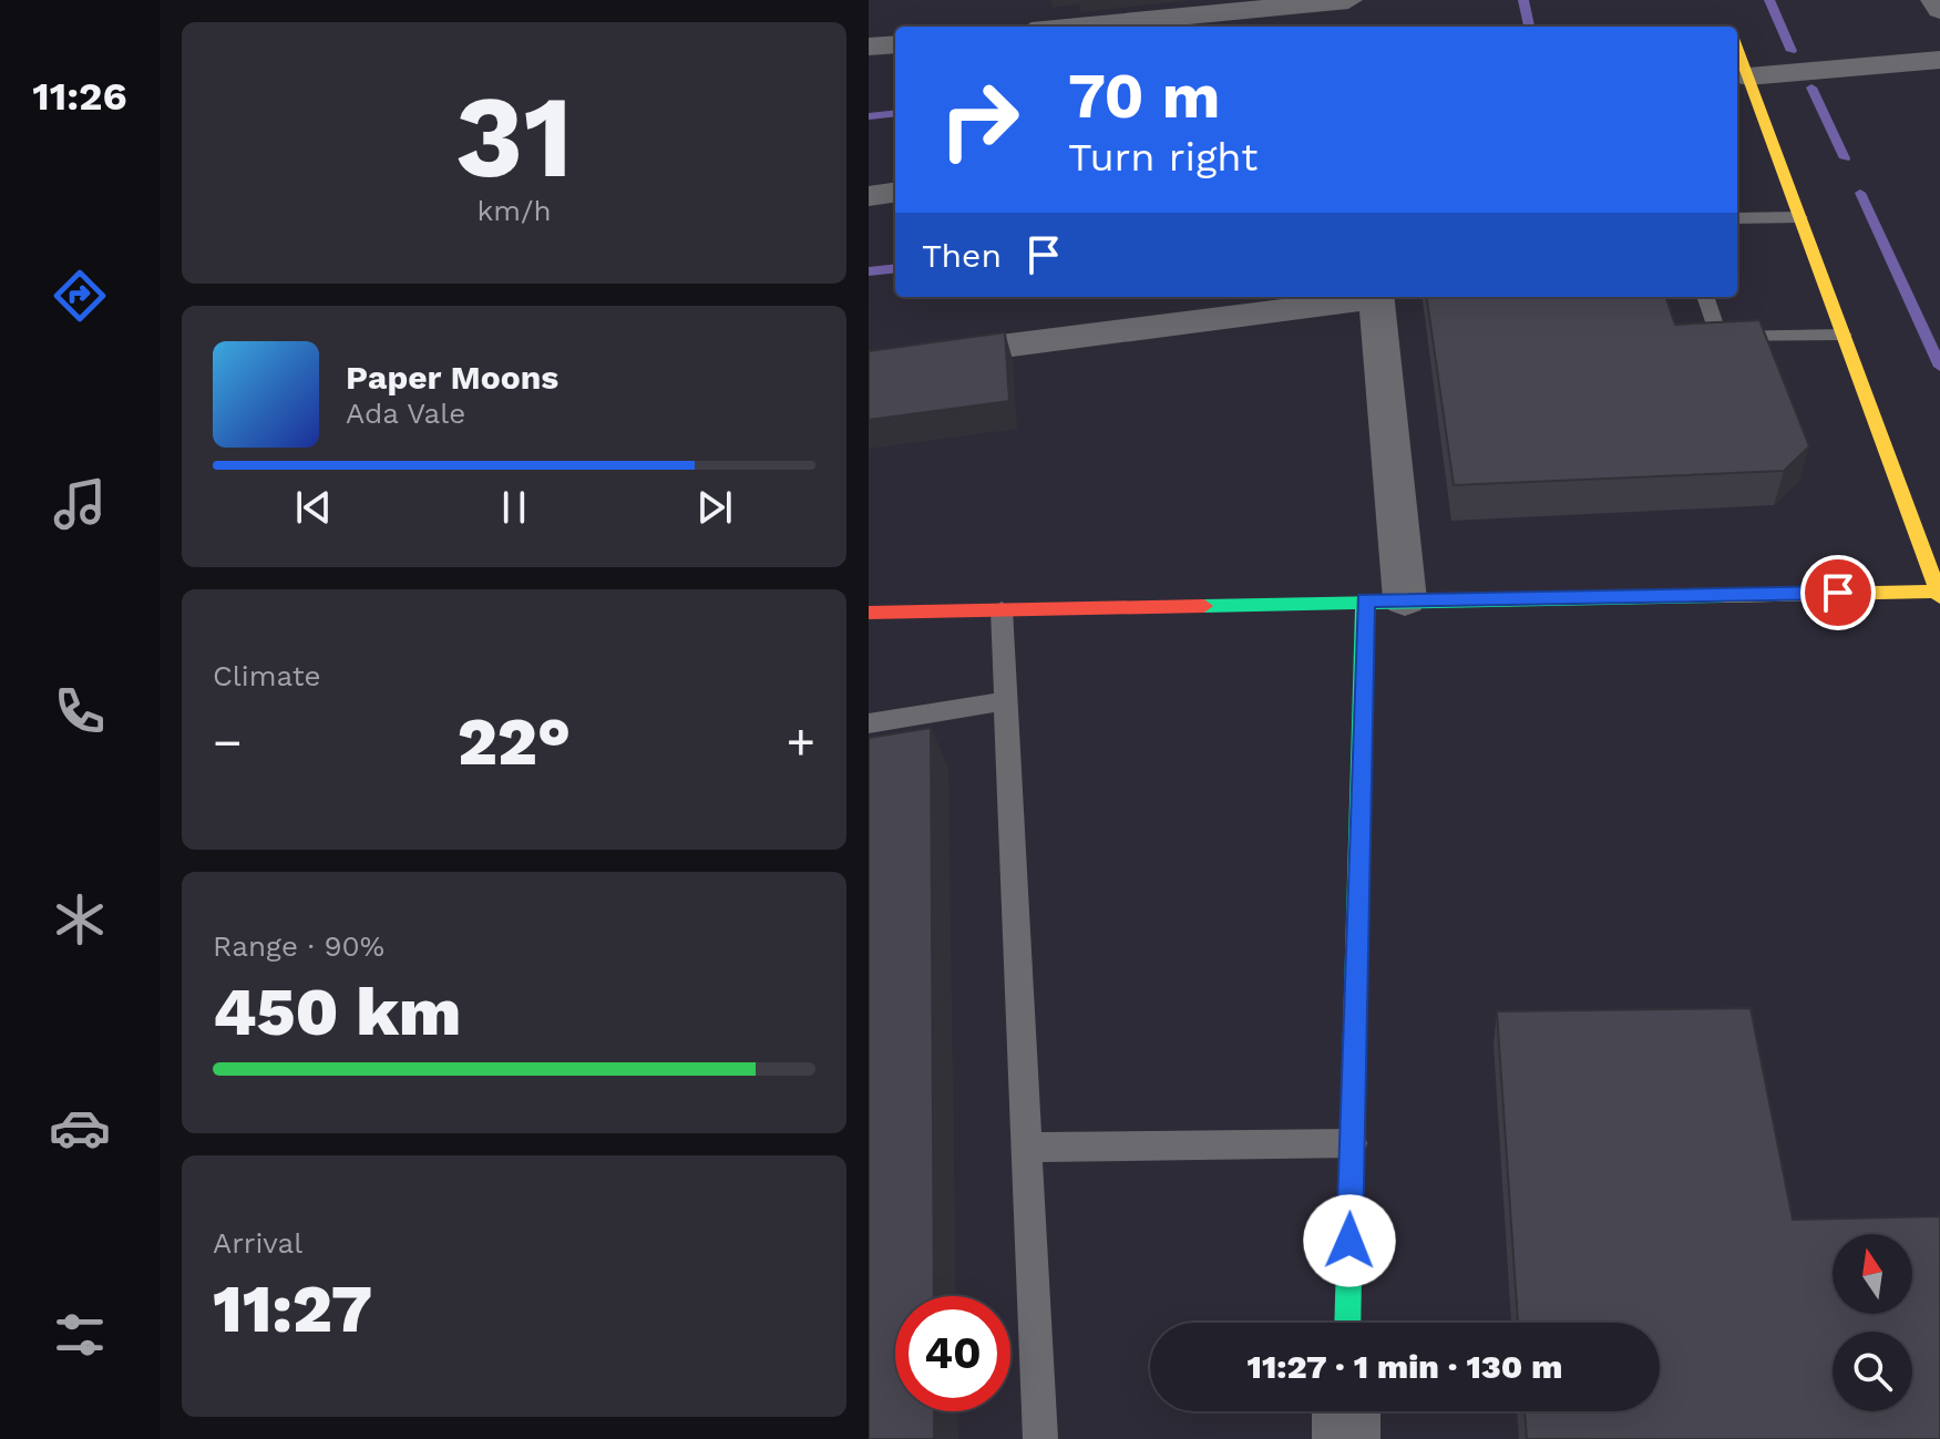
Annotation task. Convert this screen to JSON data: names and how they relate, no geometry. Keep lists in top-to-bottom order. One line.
{"north":"top","page":{"tabs":"11:26","tile":[["31","km/h"],"Climate",["Range · 90%","450 km"],["Arrival","11:27"]],"turn":["70 m","Turn right"],"then":"Then","song":["Paper Moons","Ada Vale"],"heat":["−","22°","+"],"limit":"40","trip":"11:27 · 1 min · 130 m"}}
